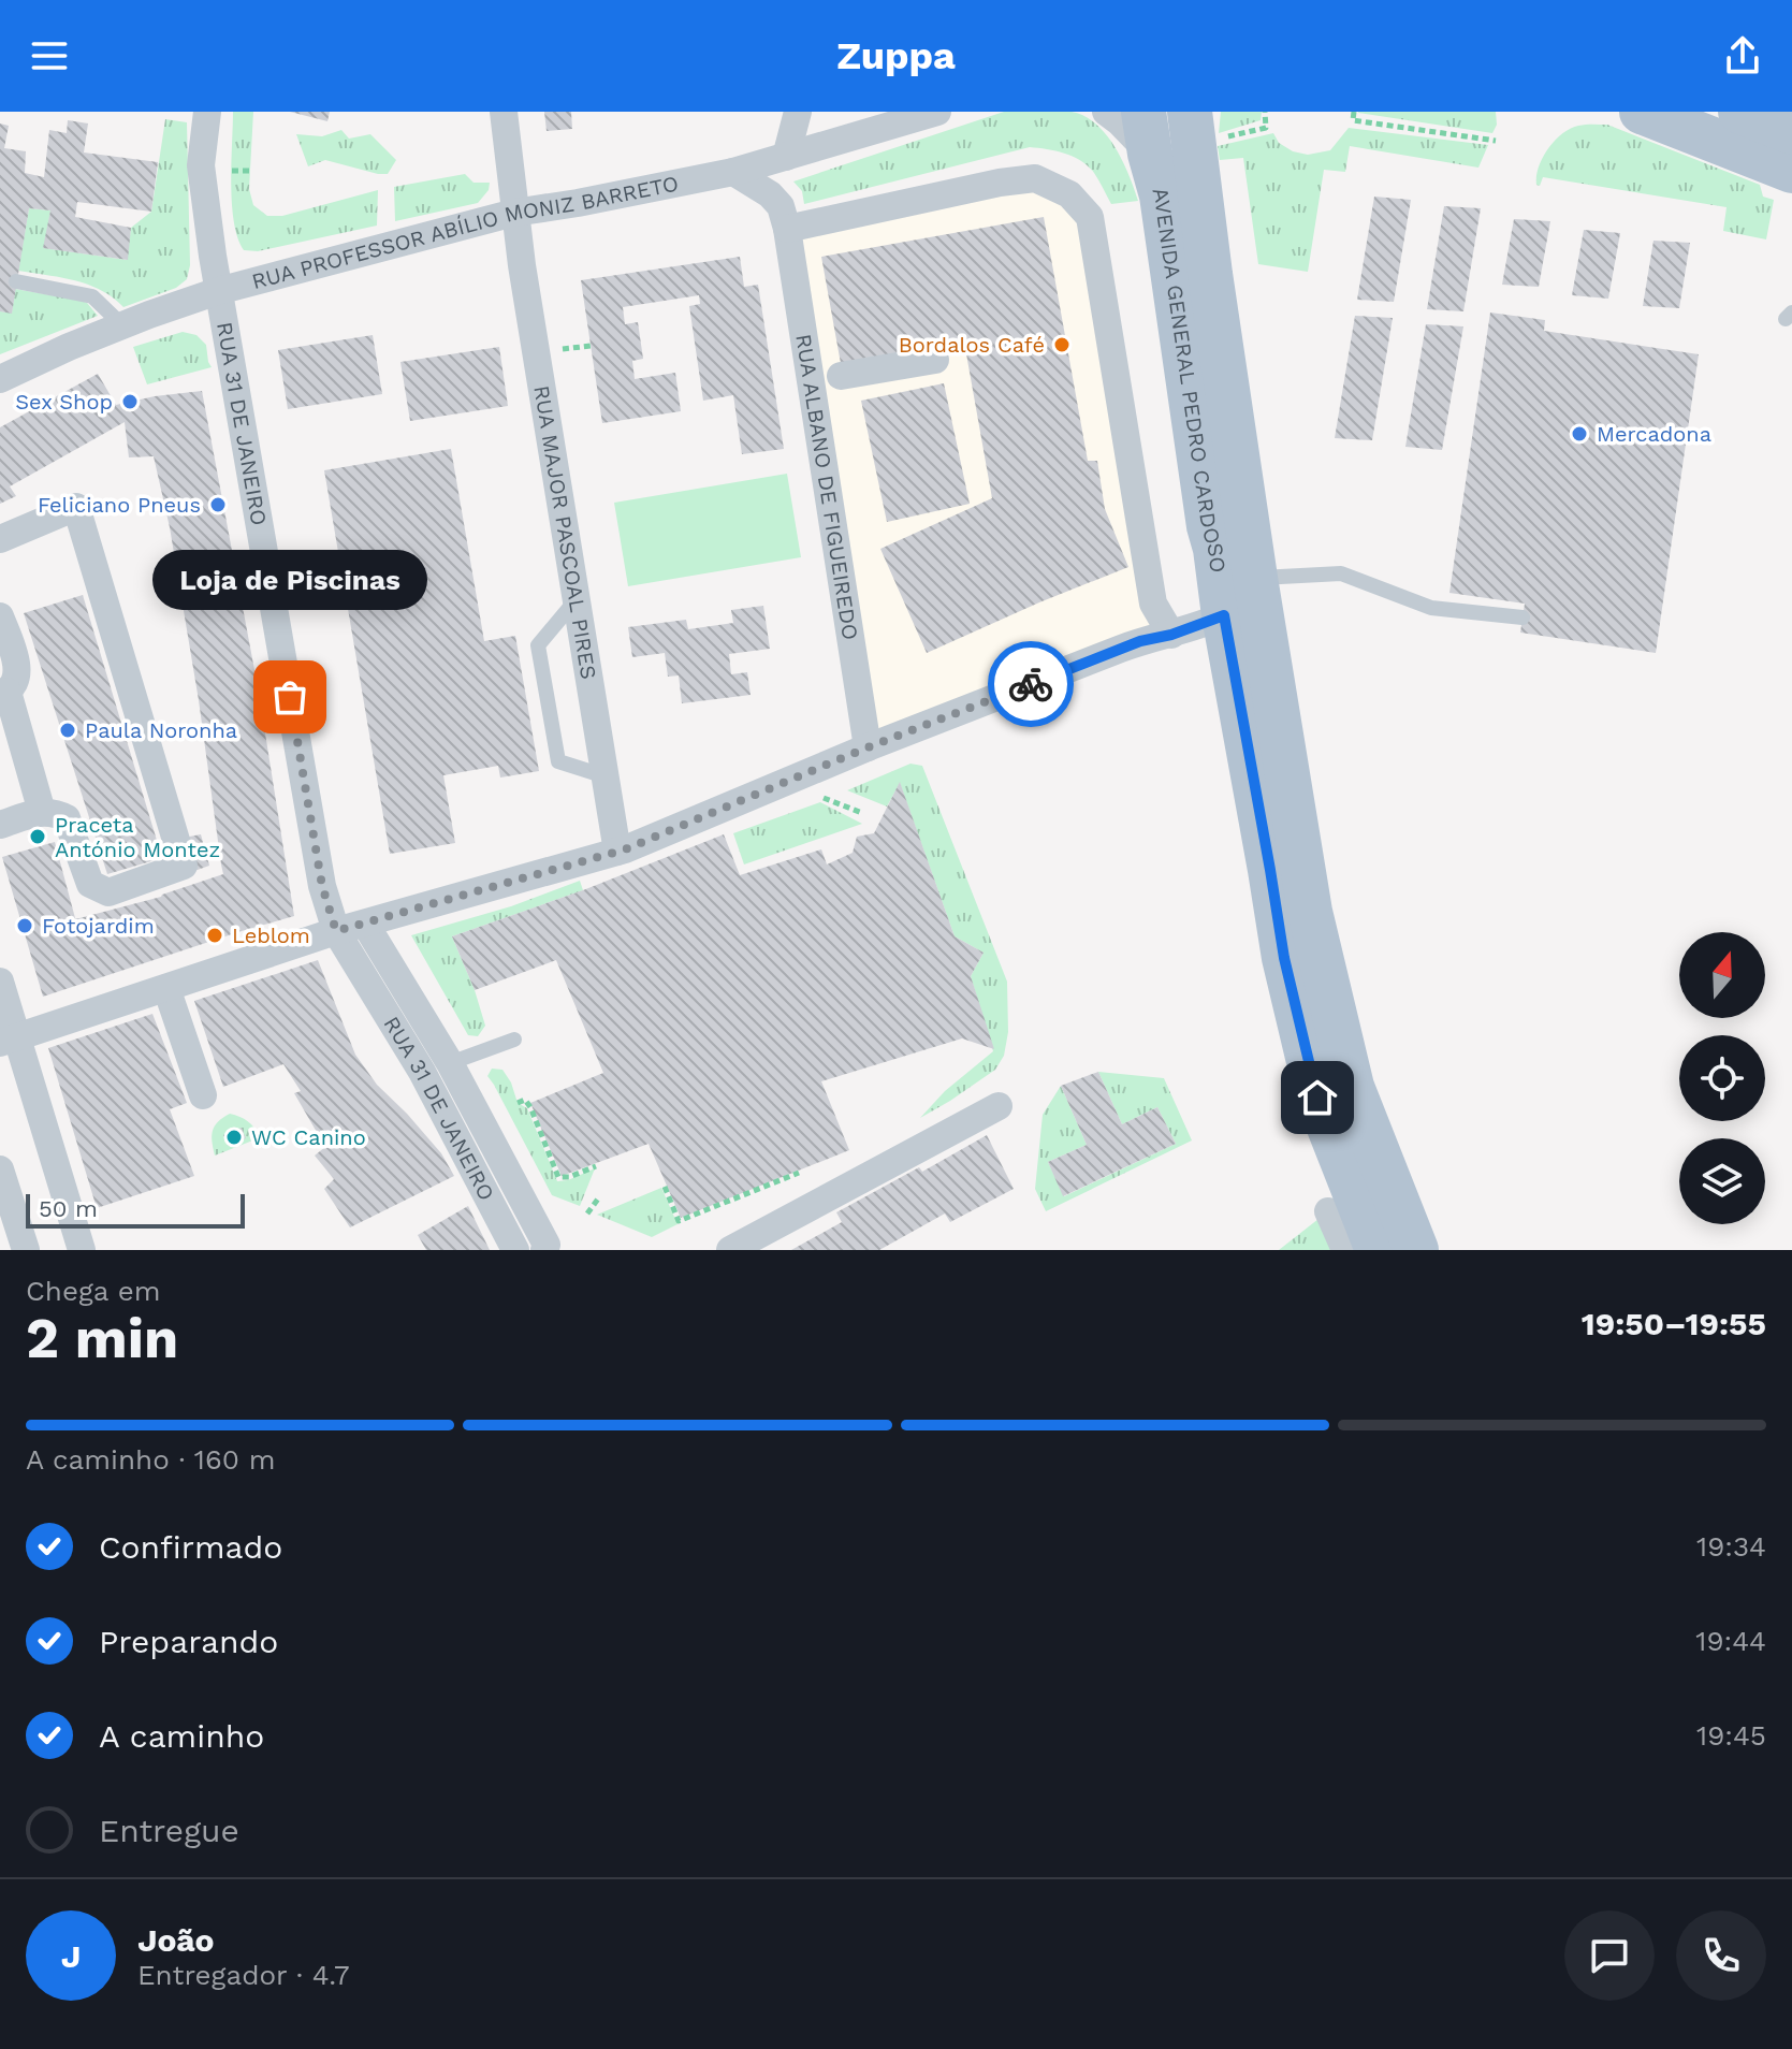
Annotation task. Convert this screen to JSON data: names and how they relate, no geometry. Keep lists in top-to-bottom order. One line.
{"streets":{"main road":["AVENIDA GENERAL PEDRO CARDOSO"],"street":["RUA PROFESSOR ABÍLIO MONIZ BARRETO","RUA 31 DE JANEIRO","RUA ALBANO DE FIGUEIREDO","RUA MAJOR PASCOAL PIRES"]},"crossings":[["RUA PROFESSOR ABÍLIO MONIZ BARRETO","RUA 31 DE JANEIRO"],["RUA PROFESSOR ABÍLIO MONIZ BARRETO","RUA MAJOR PASCOAL PIRES"]],"places":["Bordalos Café","Sex Shop","Mercadona","Feliciano Pneus","Loja de Piscinas","Paula Noronha","Praceta António Montez","Fotojardim","Leblom","WC Canino"],"scale_bar":"50 m","north":"top","page":{"header":"Zuppa","bubble":"Loja de Piscinas","scale":"50 m","heading":["2 min","Chega em","19:50–19:55"],"panel":["João","Entregador · 4.7"],"bar":"A caminho · 160 m","list":[["Confirmado","19:34"],["Preparando","19:44"],["A caminho","19:45"],"Entregue"],"round":"J"}}
